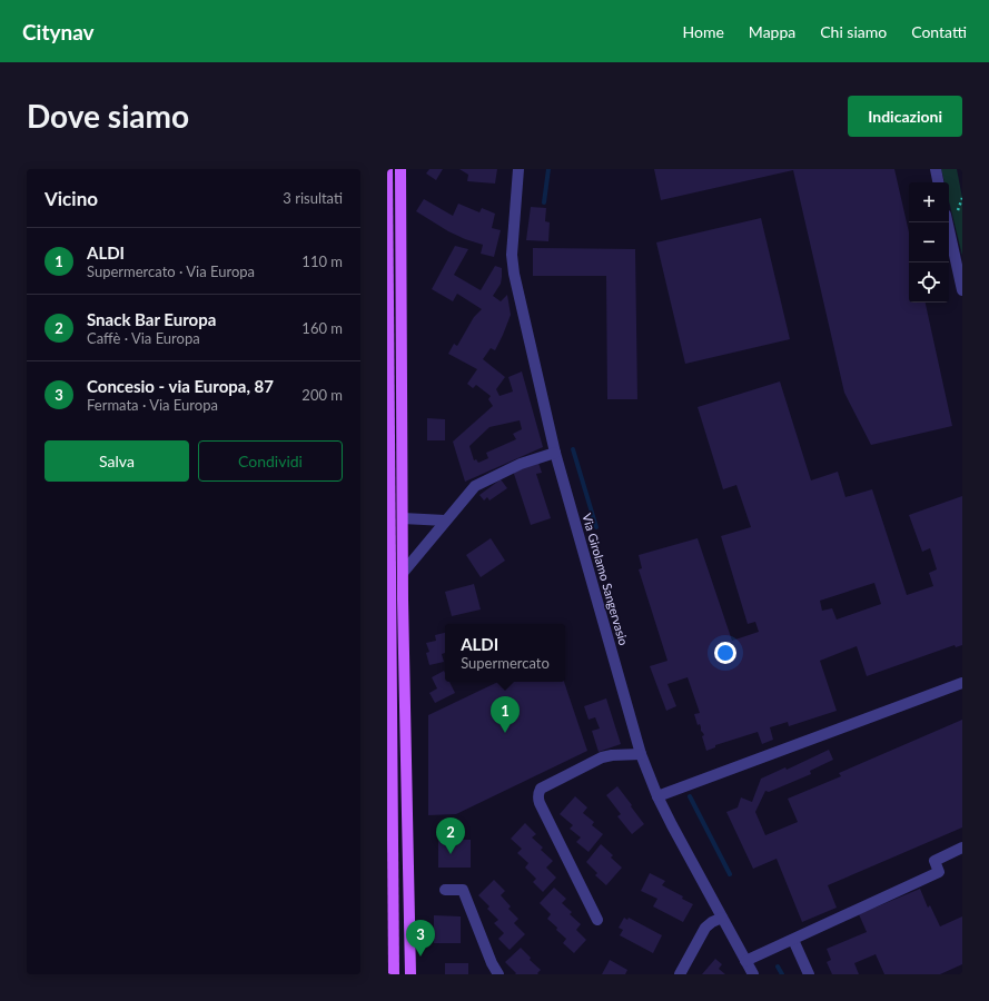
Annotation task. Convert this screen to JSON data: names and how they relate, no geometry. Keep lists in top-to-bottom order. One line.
{"streets":{"street":["Via Girolamo Sangervasio"]},"page":{"header":"Citynav","nav":["Home","Mappa","Chi siamo","Contatti"],"buttons":["Indicazioni",["Salva","Condividi"]],"title":"Dove siamo","heading":["Vicino","3 risultati"],"map_buttons":["+","−"],"list":[{"mark":"1","name":"ALDI","note":"Supermercato · Via Europa","value":"110 m"},{"mark":"2","name":"Snack Bar Europa","note":"Caffè · Via Europa","value":"160 m"},{"mark":"3","name":"Concesio - via Europa, 87","note":"Fermata · Via Europa","value":"200 m"}],"popup":["ALDI","Supermercato"],"pins":["1","2","3"]}}
